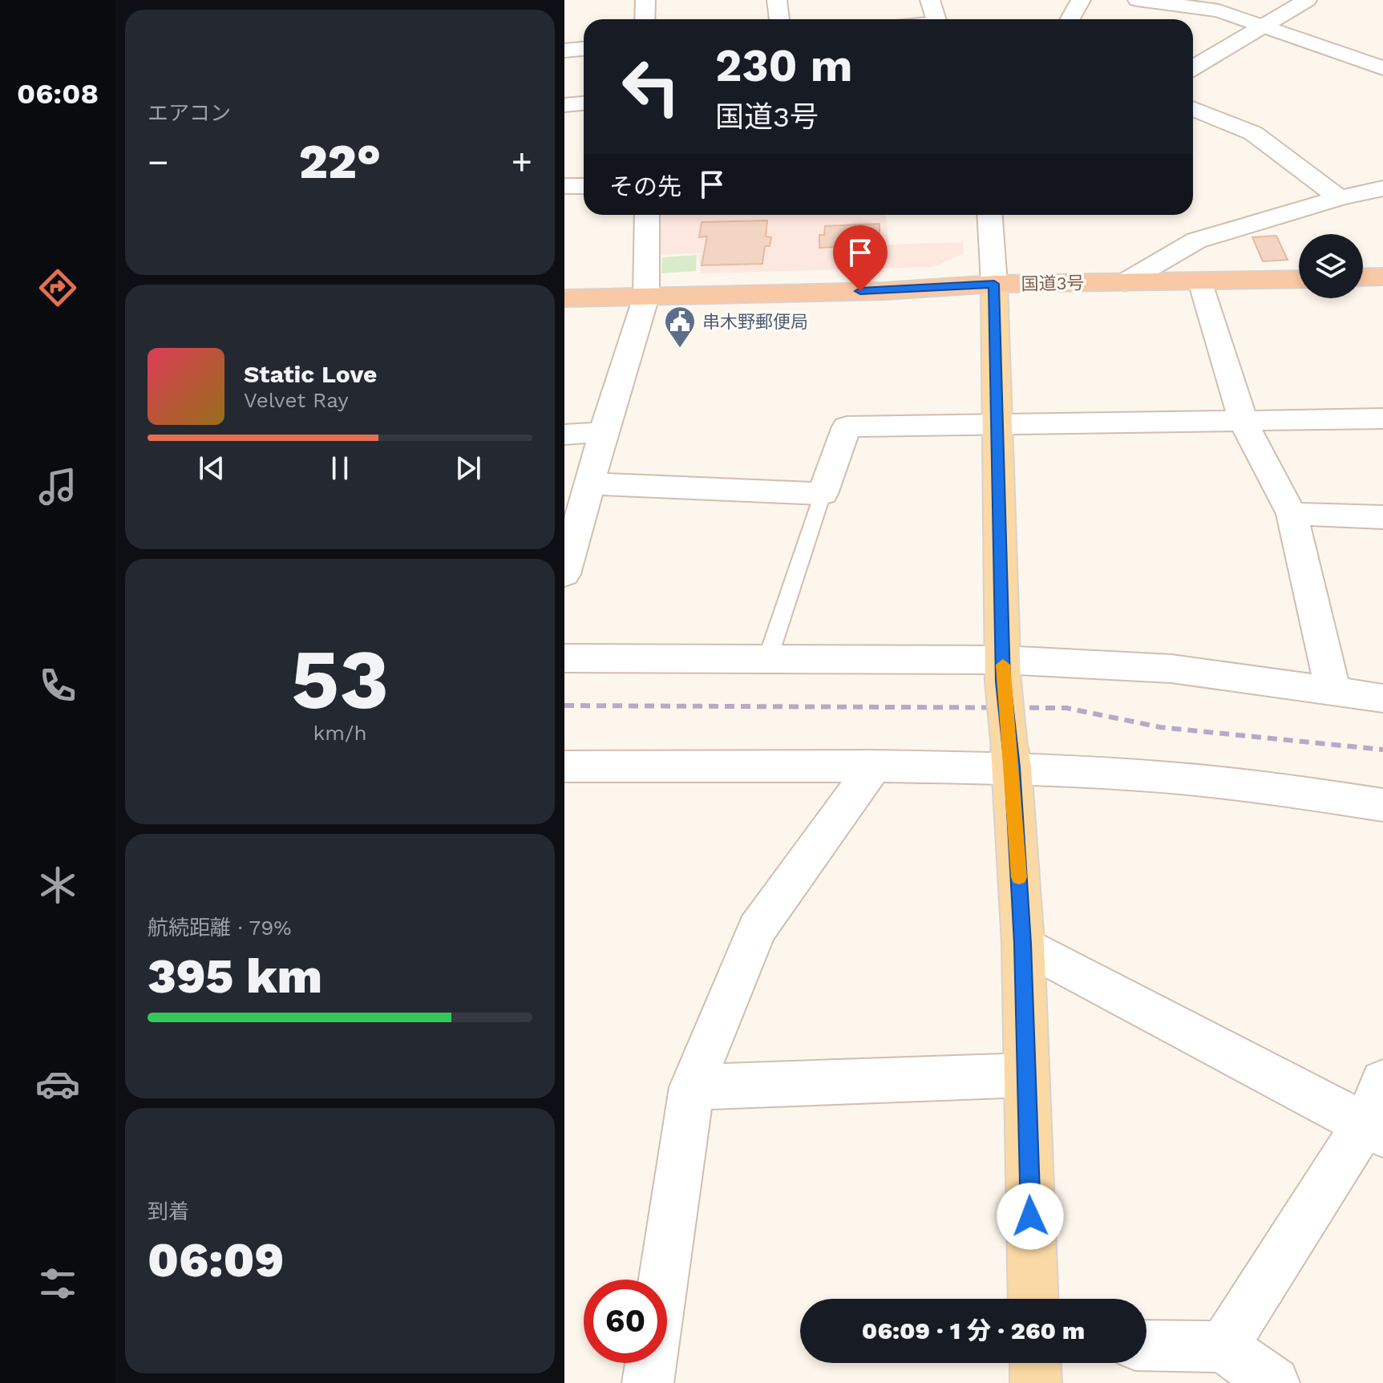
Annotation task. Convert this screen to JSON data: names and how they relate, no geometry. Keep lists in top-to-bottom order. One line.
{"streets":{"highway":["国道3号"]},"places":{"public building":["串木野郵便局"]},"page":{"tabs":"06:08","tile":["エアコン",["53","km/h"],["航続距離 · 79%","395 km"],["到着","06:09"]],"turn":["230 m","国道3号"],"heat":["−","22°","+"],"then":"その先","song":["Static Love","Velvet Ray"],"limit":"60","trip":"06:09 · 1 分 · 260 m"}}
